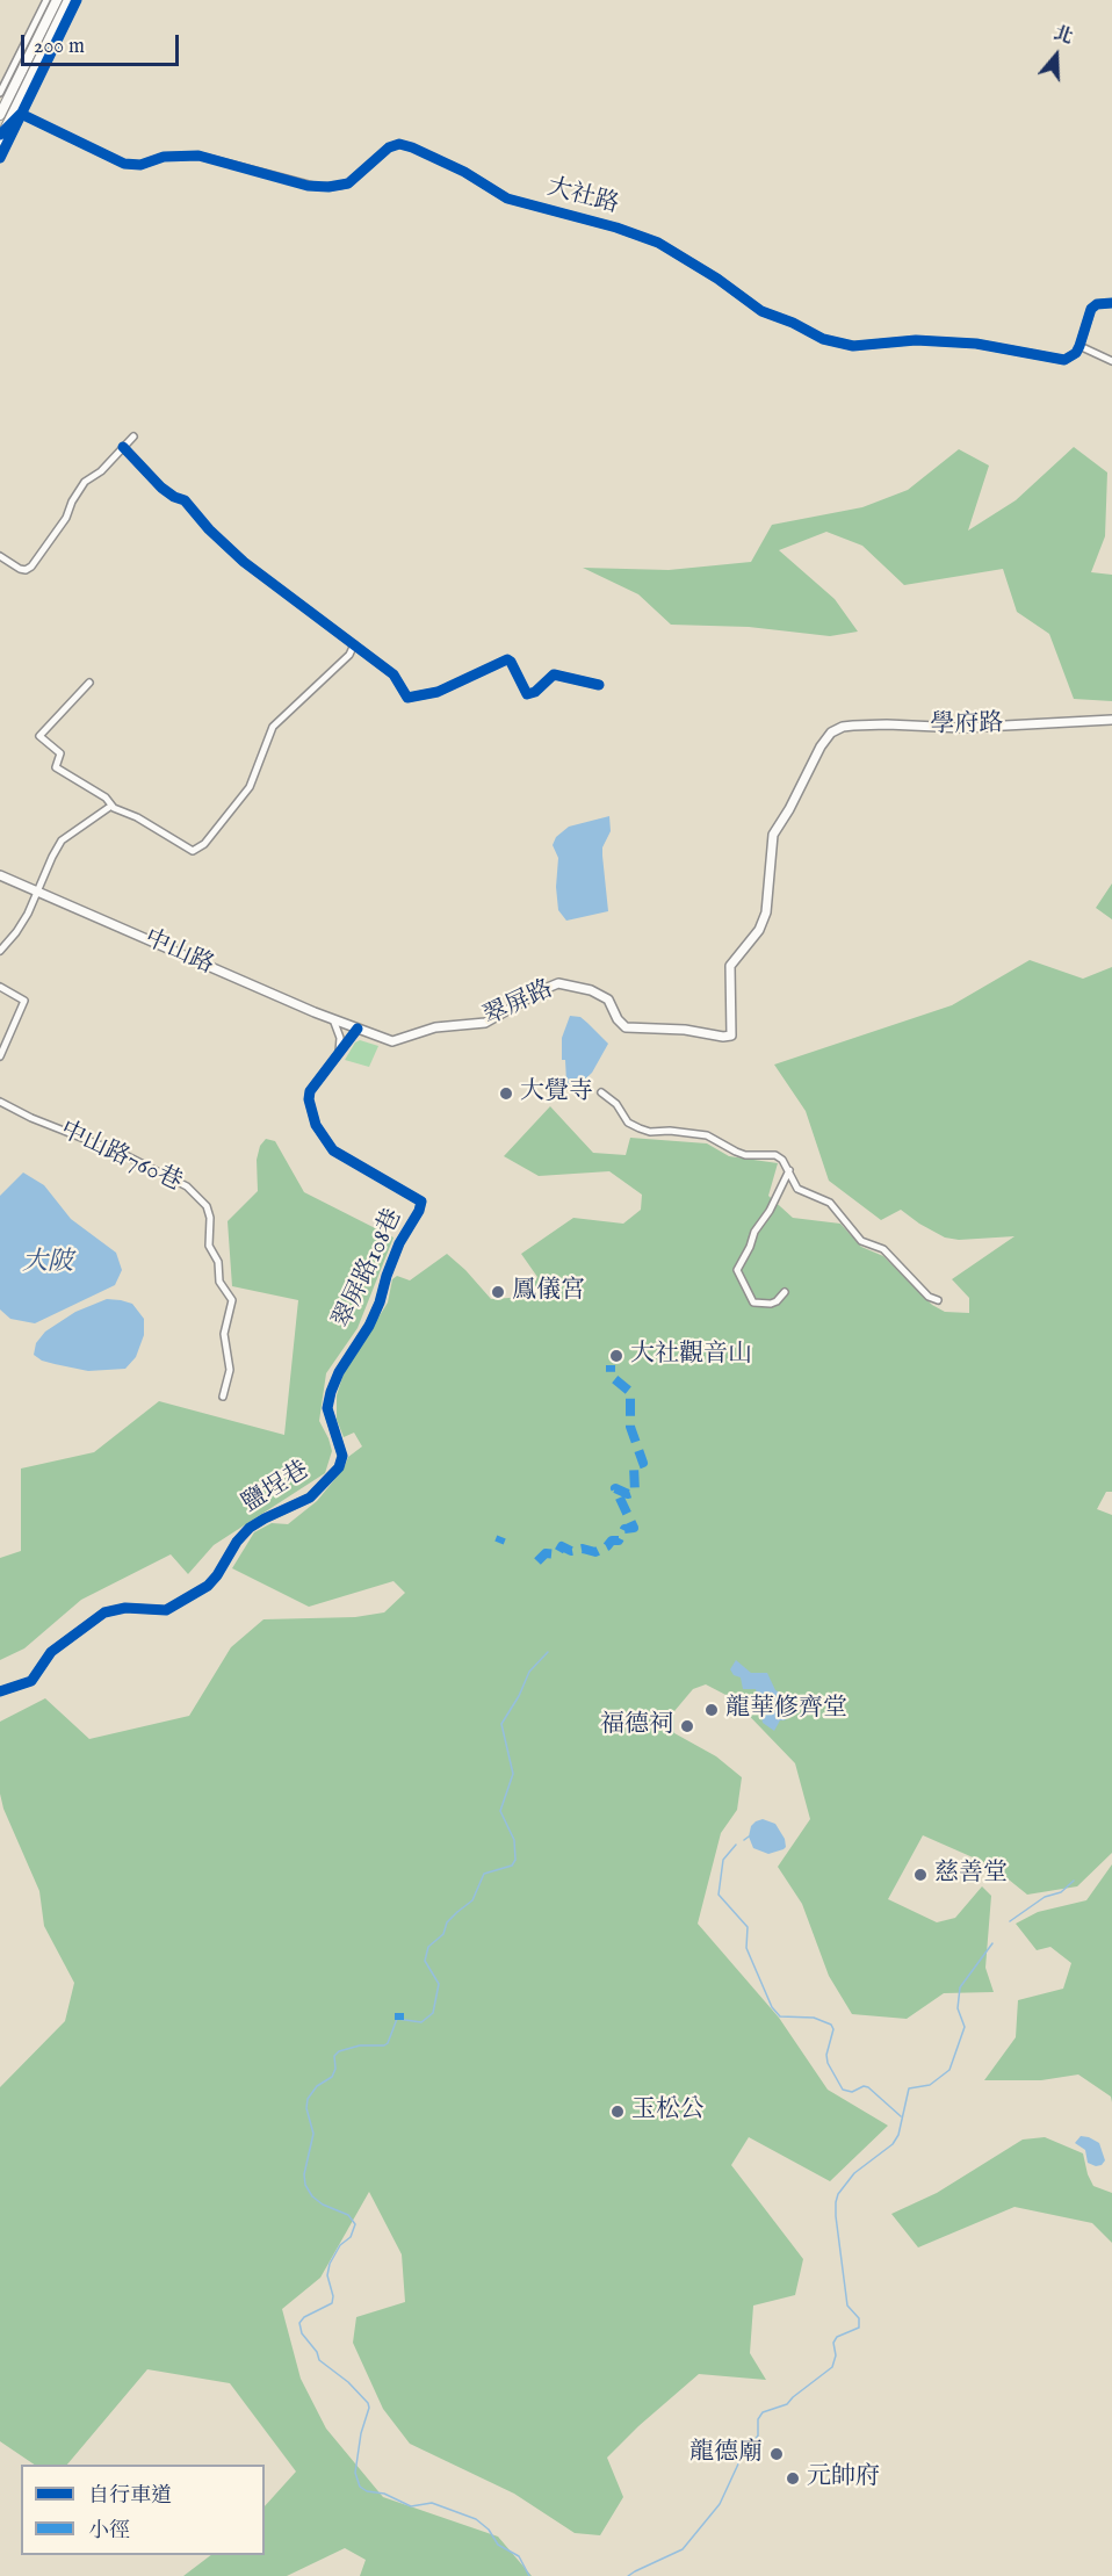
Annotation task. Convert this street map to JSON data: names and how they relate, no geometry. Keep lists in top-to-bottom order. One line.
{"streets":{"main road":["學府路","中山路","翠屏路"],"street":["大社路","中山路760巷","翠屏路108巷","鹽埕巷"]},"crossings":[["學府路","翠屏路"],["中山路","翠屏路"],["中山路","翠屏路108巷"],["翠屏路","翠屏路108巷"],["翠屏路108巷","鹽埕巷"]],"water":["大陂"],"places":["大覺寺","鳳儀宮","大社觀音山","龍華修齊堂","福德祠","慈善堂","玉松公","龍德廟","元帥府"],"legend":["自行車道","小徑"],"scale_bar":"200 m","north":"top"}
